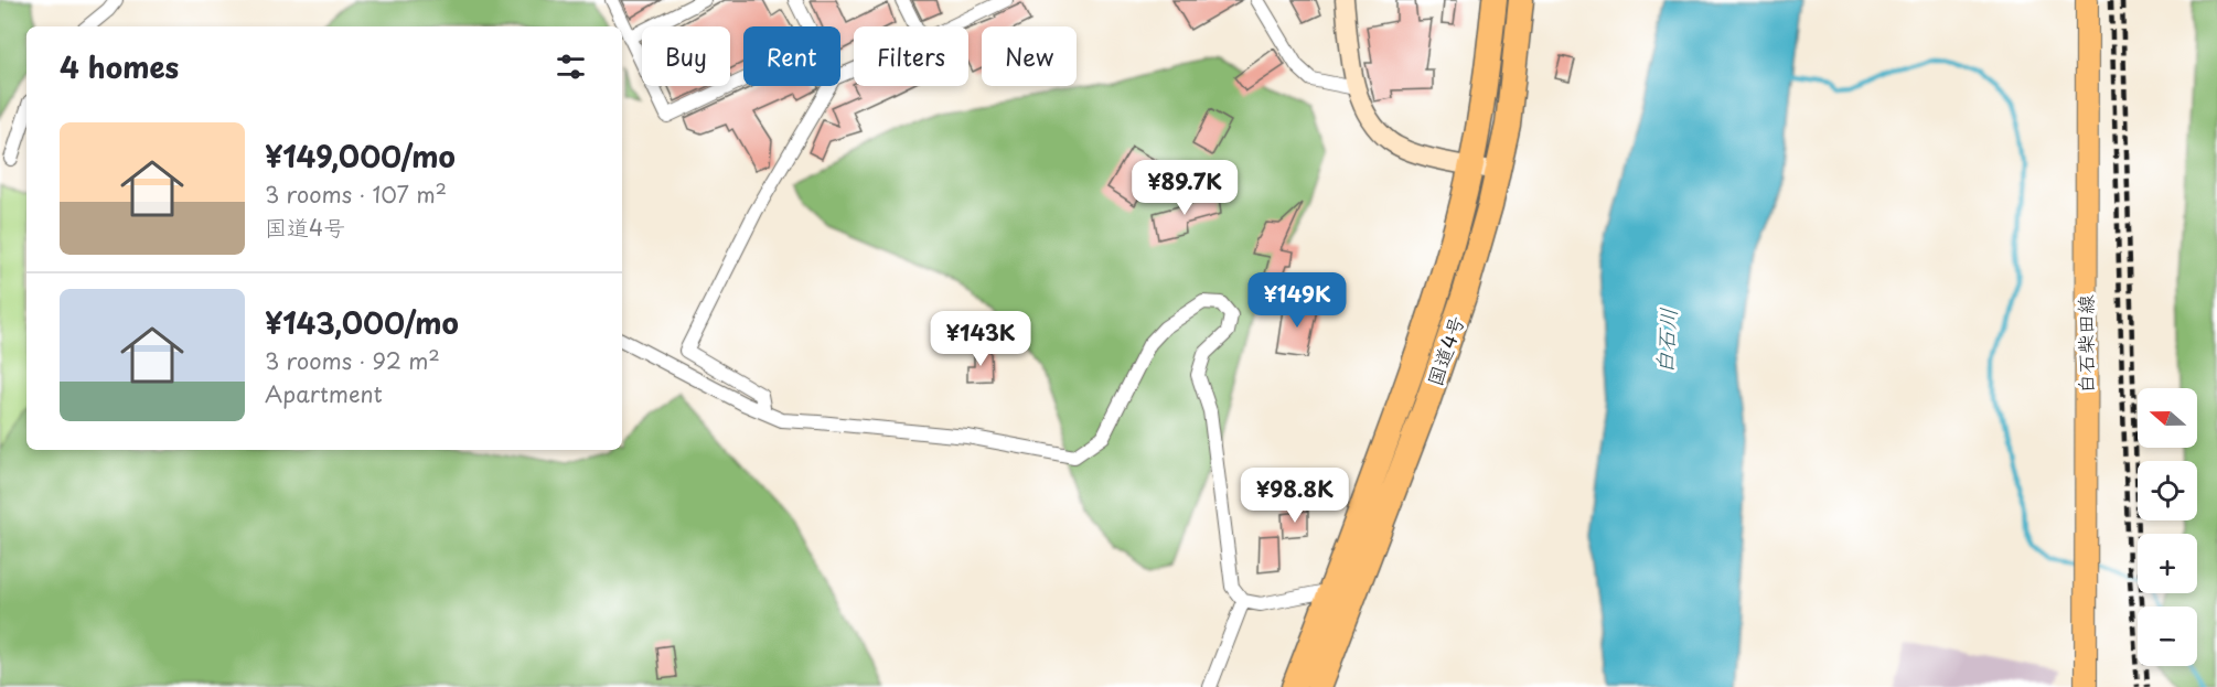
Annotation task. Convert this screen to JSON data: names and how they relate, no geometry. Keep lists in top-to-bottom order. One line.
{"streets":{"highway":["国道4号"],"main road":["白石柴田線"]},"water":["白石川"],"north":"left","page":{"chip":["Buy","Rent","Filters","New"],"heading":"4 homes","list":[{"name":"¥149,000/mo","note":"3 rooms · 107 m² · 国道4号"},{"name":"¥143,000/mo","note":"3 rooms · 92 m² · Apartment"}],"price":["¥89.7K","¥149K","¥143K","¥98.8K"],"map_buttons":["+","−"]}}
